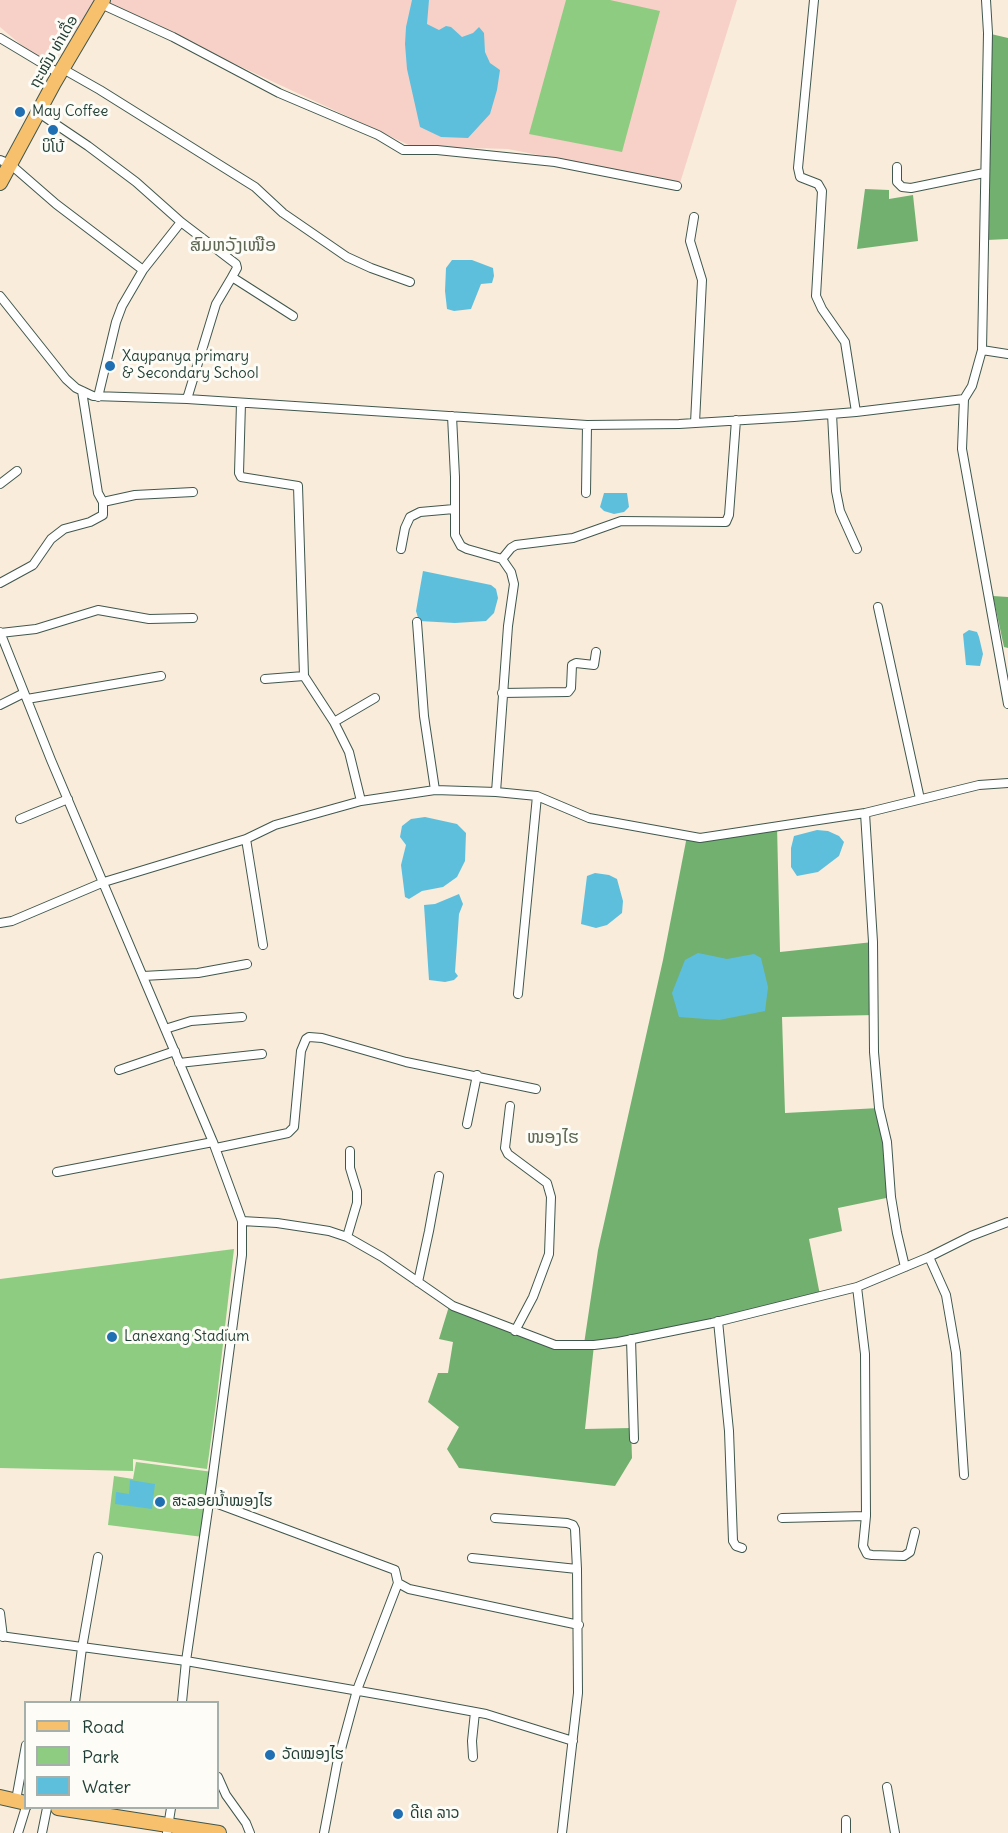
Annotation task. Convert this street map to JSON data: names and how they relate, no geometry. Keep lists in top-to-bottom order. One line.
{"streets":{"main road":["ຖະໝົນ ທ່າເດື່ອ"]},"districts":["ສົມຫວັງເໜືອ","ໜອງໄຮ"],"places":["May Coffee","ບິໂບ້","Xaypanya primary & Secondary School","Lanexang Stadium","ສະລອຍນ້ຳໝອງໄຮ","ວັດໝອງໄຮ","ດີເຄ ລາວ"],"legend":["Road","Park","Water"]}
